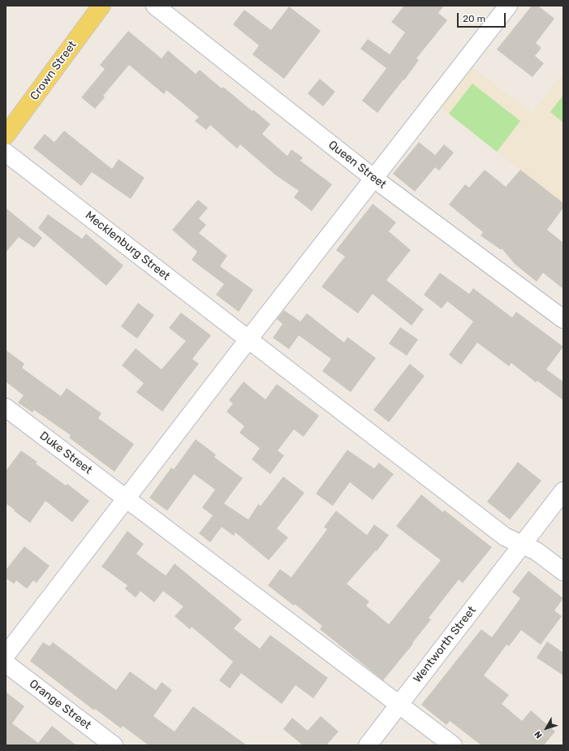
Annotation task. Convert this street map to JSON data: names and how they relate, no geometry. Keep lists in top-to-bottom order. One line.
{"streets":{"main road":["Crown Street"],"street":["Queen Street","Mecklenburg Street","Duke Street","Wentworth Street","Orange Street"]},"crossings":[["Mecklenburg Street","Wentworth Street"],["Duke Street","Wentworth Street"]],"scale_bar":"20 m","north":"bottom left"}
